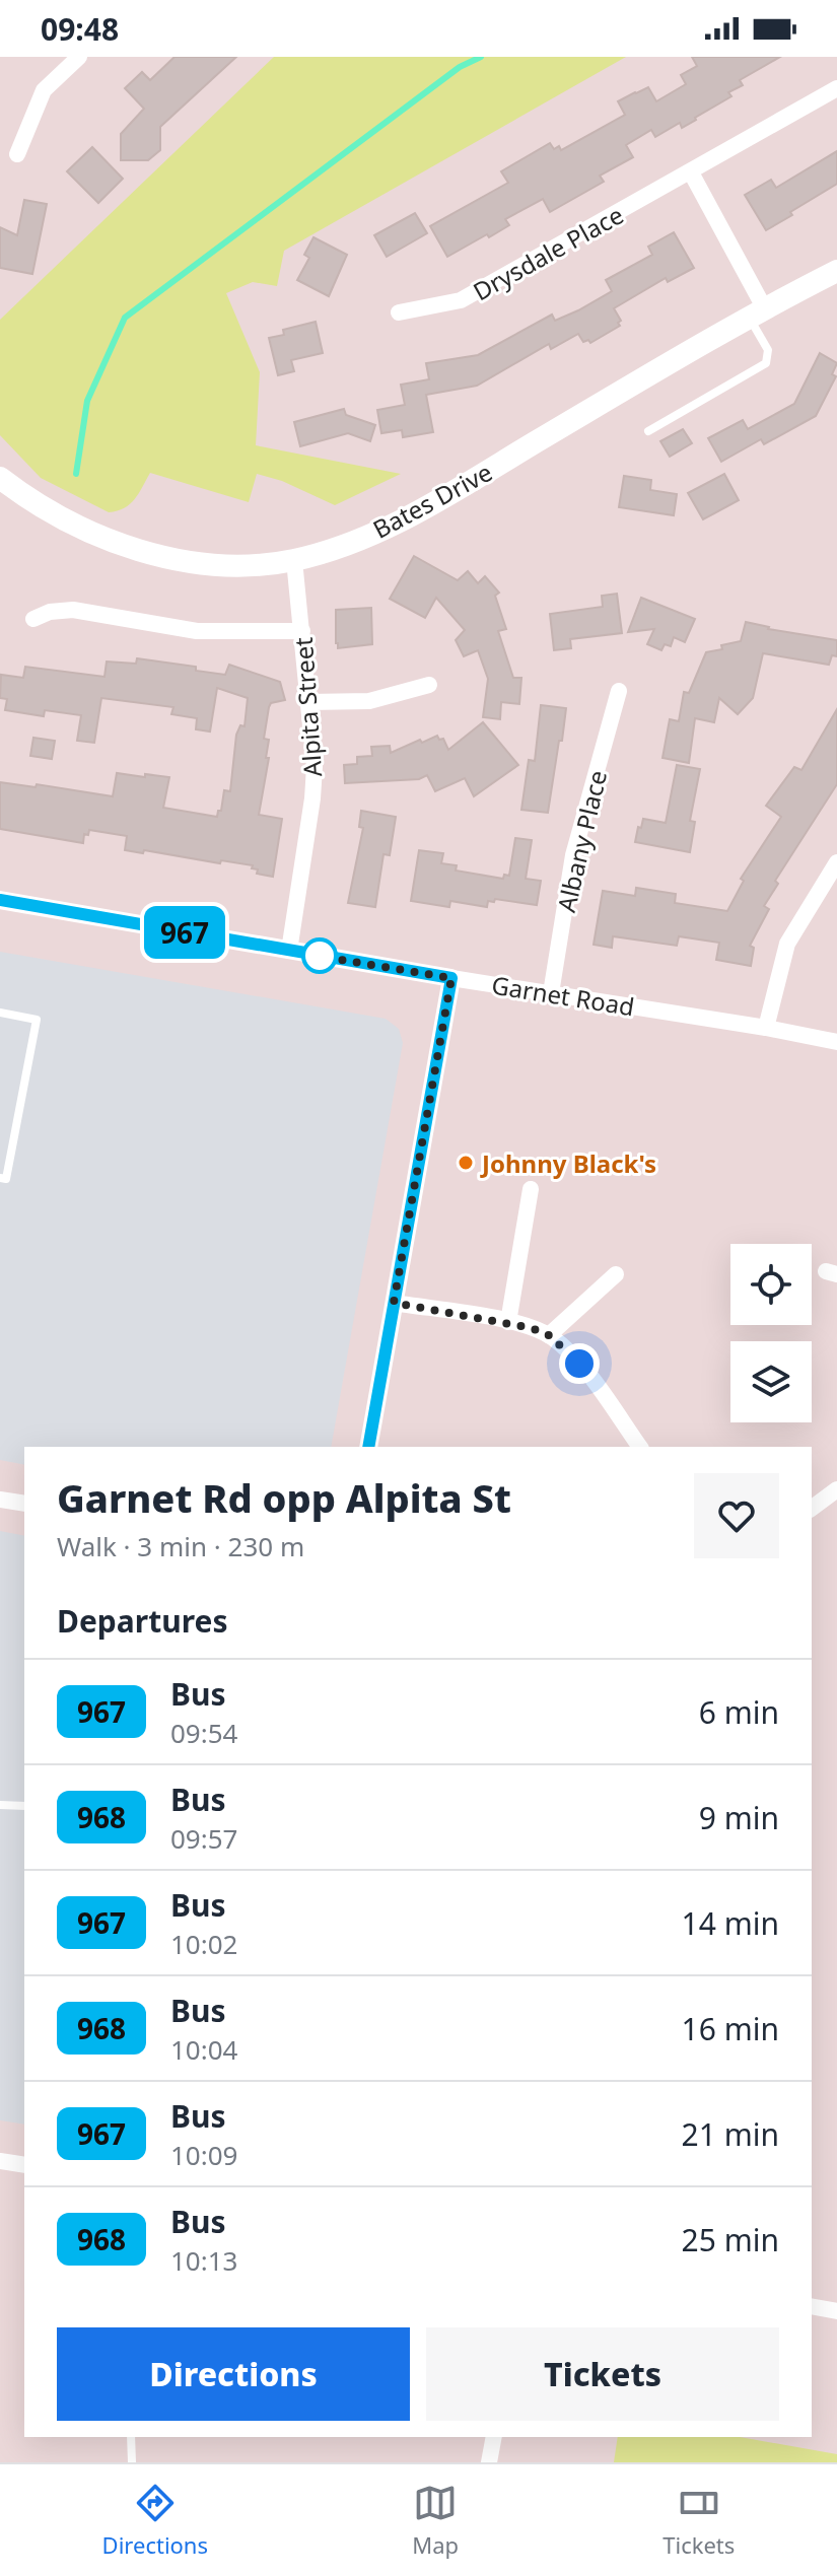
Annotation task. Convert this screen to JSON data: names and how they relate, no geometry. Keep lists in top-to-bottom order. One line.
{"streets":{"main road":["Bates Drive"],"street":["Drysdale Place","Alpita Street","Albany Place","Garnet Road"]},"crossings":[["Bates Drive","Alpita Street"],["Alpita Street","Garnet Road"],["Albany Place","Garnet Road"]],"places":["Johnny Black's"],"lines":["bus line 967"],"page":{"status":"09:48","on_map":"967","heading":[["Garnet Rd opp Alpita St","Walk · 3 min · 230 m"],"Departures"],"list":[{"mark":"967","name":"Bus","note":"09:54","value":"6 min"},{"mark":"968","name":"Bus","note":"09:57","value":"9 min"},{"mark":"967","name":"Bus","note":"10:02","value":"14 min"},{"mark":"968","name":"Bus","note":"10:04","value":"16 min"},{"mark":"967","name":"Bus","note":"10:09","value":"21 min"},{"mark":"968","name":"Bus","note":"10:13","value":"25 min"}],"buttons":["Directions","Tickets"],"tabs":["Directions","Map","Tickets"]}}
